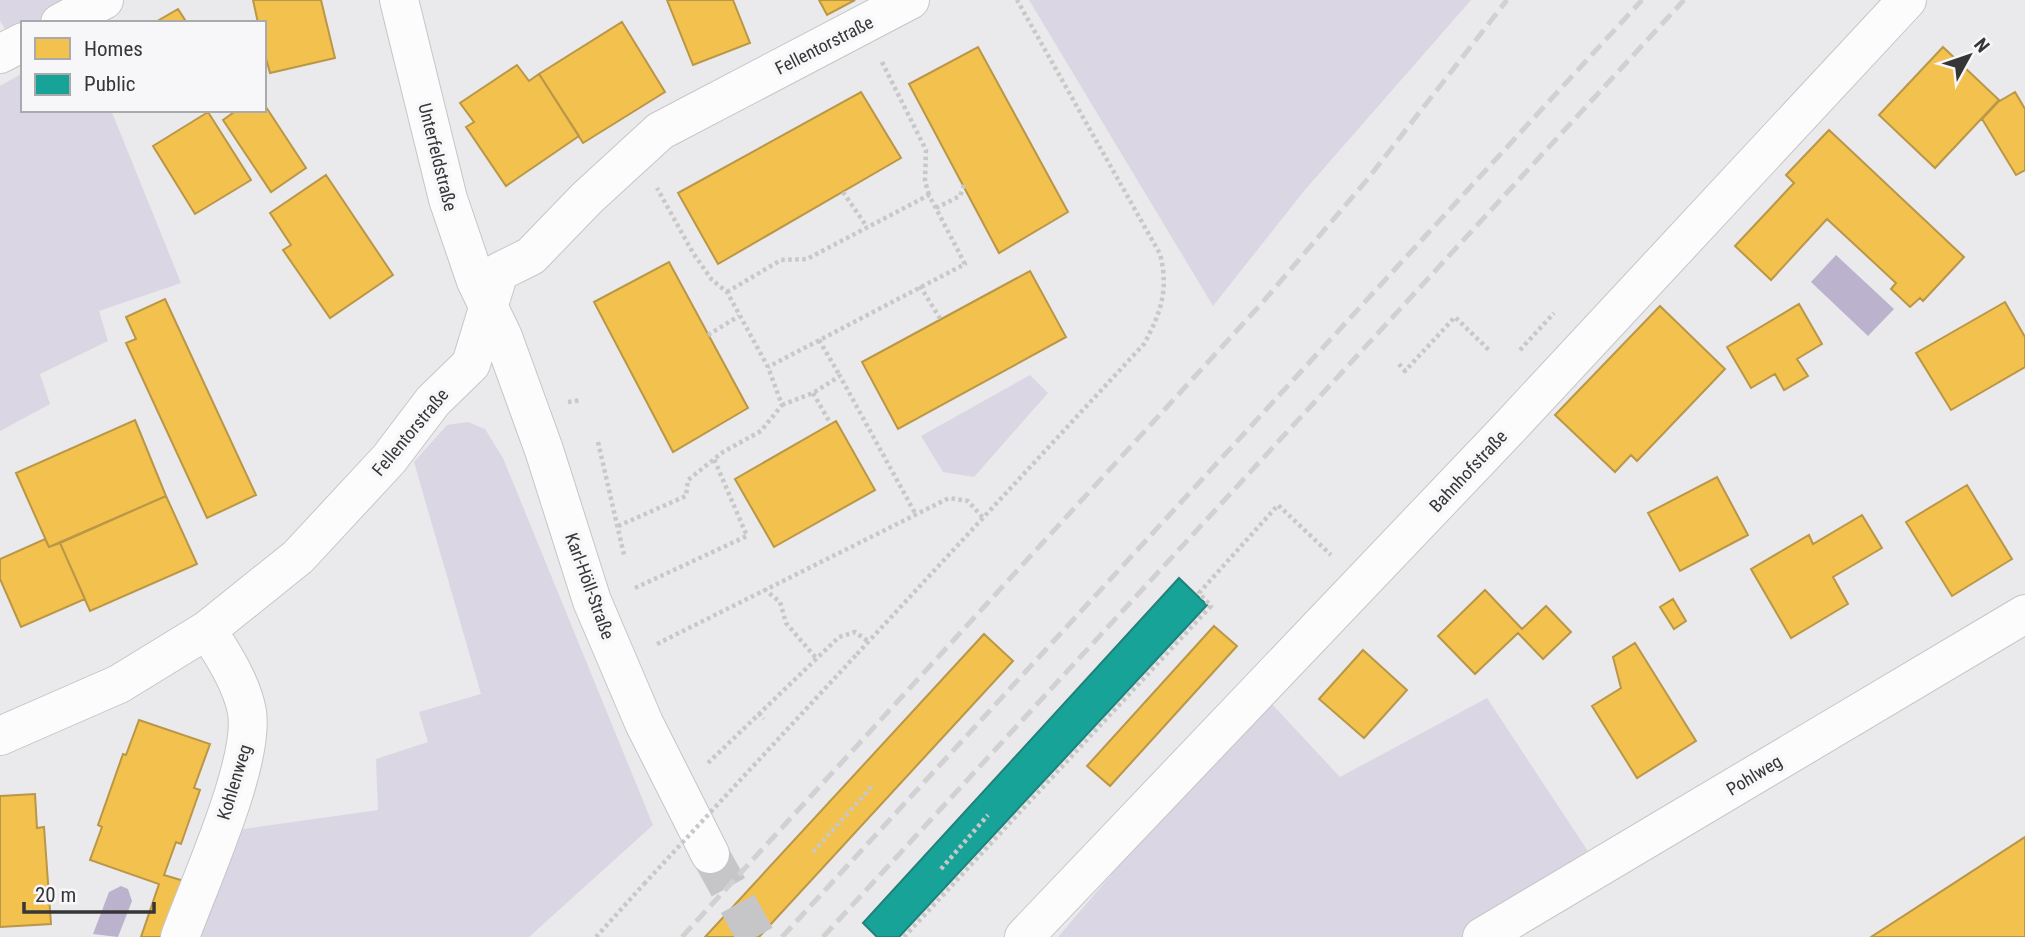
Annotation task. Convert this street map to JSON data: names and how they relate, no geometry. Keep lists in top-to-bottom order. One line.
{"streets":{"street":["Fellentorstraße","Unterfeldstraße","Bahnhofstraße","Karl-Höll-Straße","Pohlweg","Kohlenweg"]},"crossings":[["Fellentorstraße","Unterfeldstraße"],["Fellentorstraße","Karl-Höll-Straße"],["Fellentorstraße","Kohlenweg"],["Unterfeldstraße","Karl-Höll-Straße"]],"legend":["Homes","Public"],"scale_bar":"20 m","north":"top right"}
